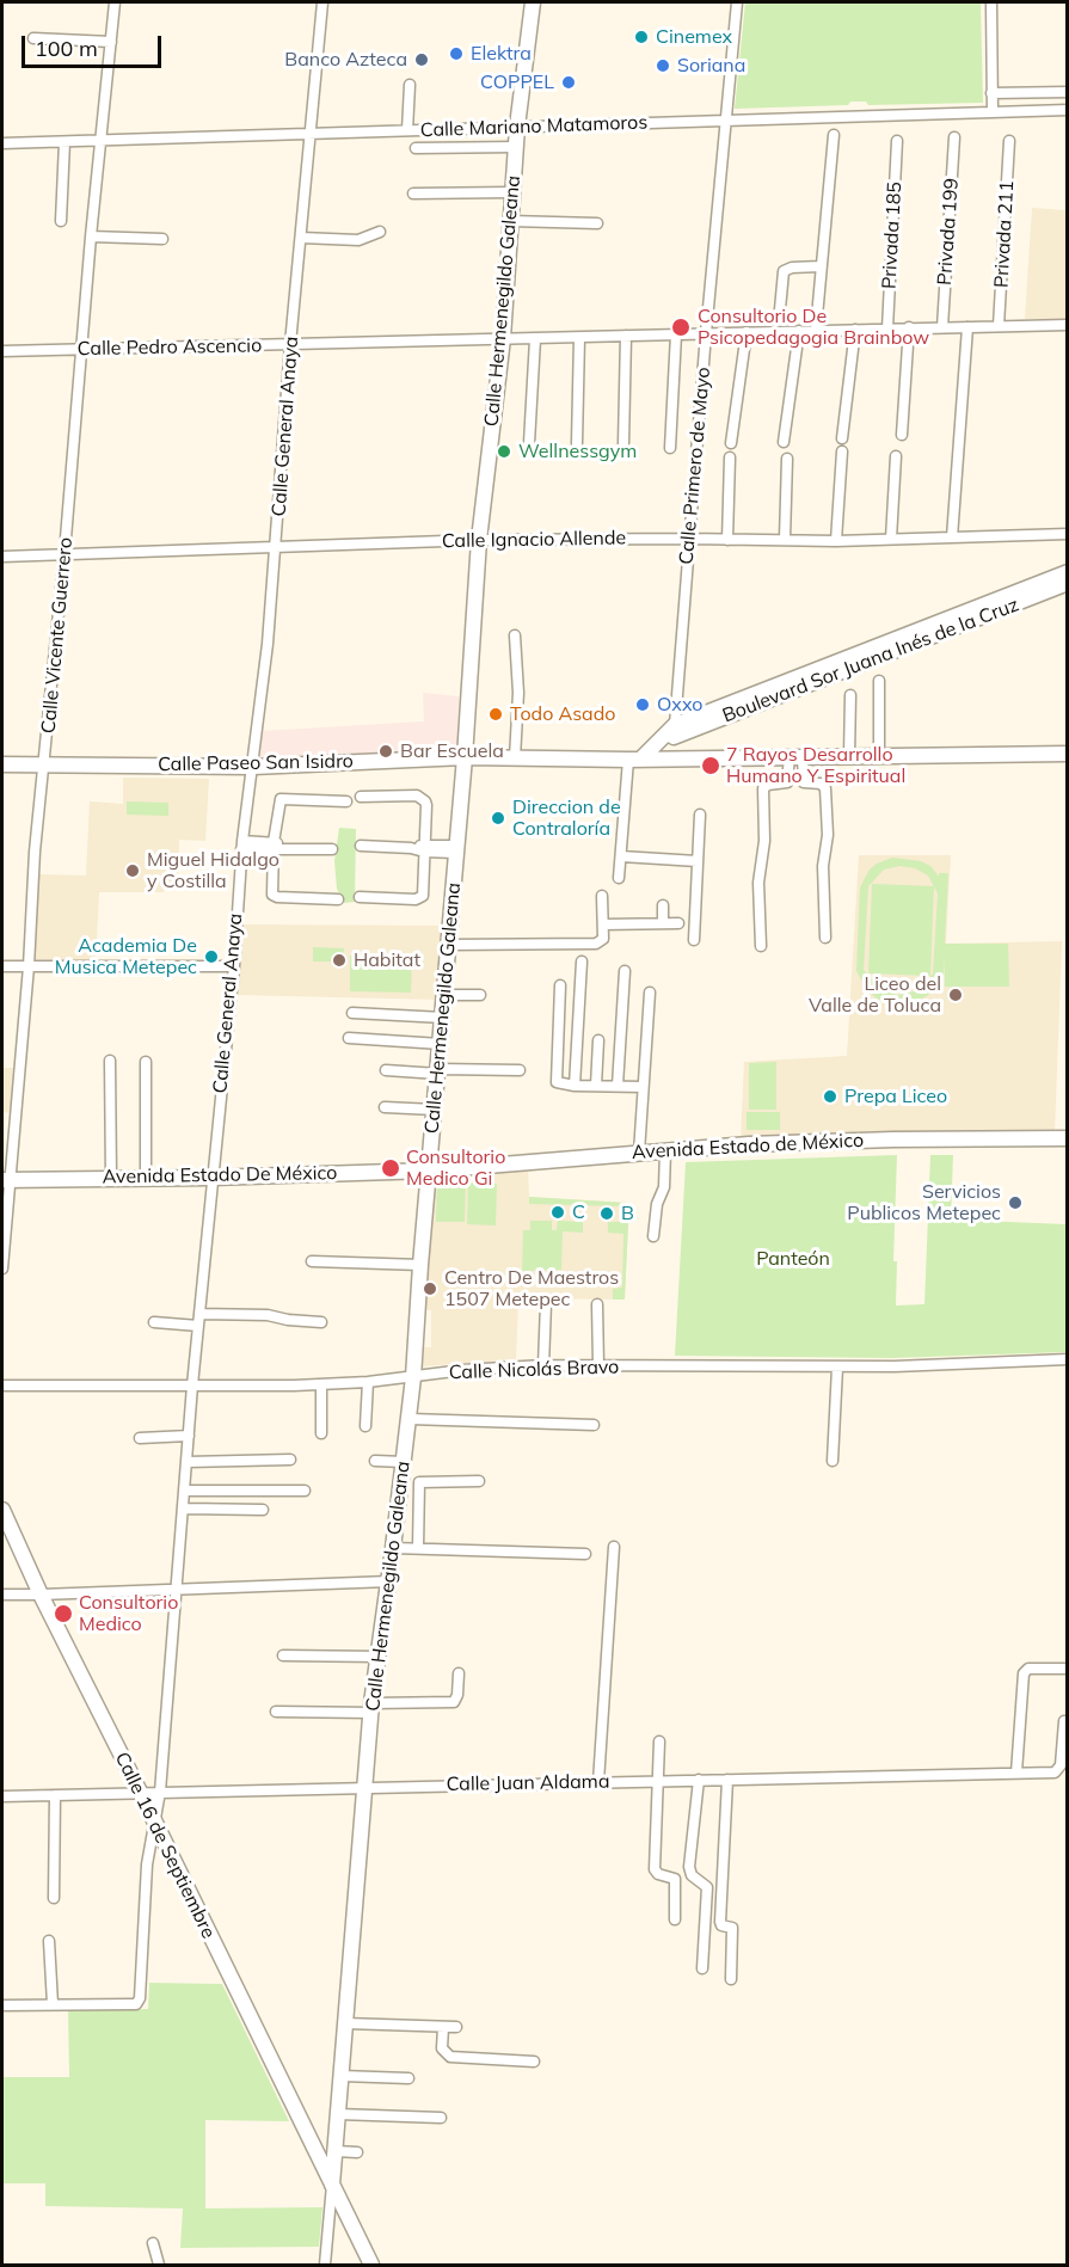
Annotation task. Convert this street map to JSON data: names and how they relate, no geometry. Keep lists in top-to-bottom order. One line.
{"streets":{"street":["Calle Mariano Matamoros","Privada 199","Privada 211","Privada 185","Calle Hermenegildo Galeana","Calle Pedro Ascencio","Calle General Anaya","Calle Primero de Mayo","Calle Ignacio Allende","Calle Vicente Guerrero","Boulevard Sor Juana Inés de la Cruz","Calle Paseo San Isidro","Avenida Estado de México","Avenida Estado De México","Calle Nicolás Bravo","Calle Juan Aldama","Calle 16 de Septiembre"]},"crossings":[["Calle Mariano Matamoros","Calle Hermenegildo Galeana"],["Calle Mariano Matamoros","Calle General Anaya"],["Calle Mariano Matamoros","Calle Primero de Mayo"],["Calle Mariano Matamoros","Calle Vicente Guerrero"],["Privada 199","Calle Pedro Ascencio"],["Privada 211","Calle Pedro Ascencio"],["Privada 185","Calle Pedro Ascencio"],["Calle Hermenegildo Galeana","Calle Pedro Ascencio"],["Calle Hermenegildo Galeana","Calle Ignacio Allende"],["Calle Hermenegildo Galeana","Calle Paseo San Isidro"],["Calle Hermenegildo Galeana","Avenida Estado de México"],["Calle Hermenegildo Galeana","Avenida Estado De México"],["Calle Hermenegildo Galeana","Calle Nicolás Bravo"],["Calle Hermenegildo Galeana","Calle Juan Aldama"],["Calle Hermenegildo Galeana","Calle 16 de Septiembre"],["Calle Pedro Ascencio","Calle General Anaya"],["Calle Pedro Ascencio","Calle Primero de Mayo"],["Calle Pedro Ascencio","Calle Vicente Guerrero"],["Calle General Anaya","Calle Ignacio Allende"],["Calle General Anaya","Calle Paseo San Isidro"],["Calle General Anaya","Avenida Estado De México"],["Calle General Anaya","Calle Nicolás Bravo"],["Calle General Anaya","Calle Juan Aldama"],["Calle General Anaya","Calle 16 de Septiembre"],["Calle Primero de Mayo","Calle Ignacio Allende"],["Calle Primero de Mayo","Boulevard Sor Juana Inés de la Cruz"],["Calle Primero de Mayo","Calle Paseo San Isidro"],["Calle Ignacio Allende","Calle Vicente Guerrero"],["Calle Vicente Guerrero","Calle Paseo San Isidro"],["Calle Vicente Guerrero","Avenida Estado De México"],["Avenida Estado de México","Avenida Estado De México"],["Calle Juan Aldama","Calle 16 de Septiembre"]],"parks":["Panteón"],"places":["Cinemex","Elektra","Banco Azteca","Soriana","COPPEL","Consultorio De Psicopedagogia Brainbow","Wellnessgym","Oxxo","Todo Asado","Bar Escuela","7 Rayos Desarrollo Humano Y Espiritual","Direccion de Contraloría","Miguel Hidalgo y Costilla","Academia De Musica Metepec","Habitat","Liceo del Valle de Toluca","Prepa Liceo","Consultorio Medico Gi","Servicios Publicos Metepec","C","B","Centro De Maestros 1507 Metepec","Consultorio Medico"],"scale_bar":"100 m"}
